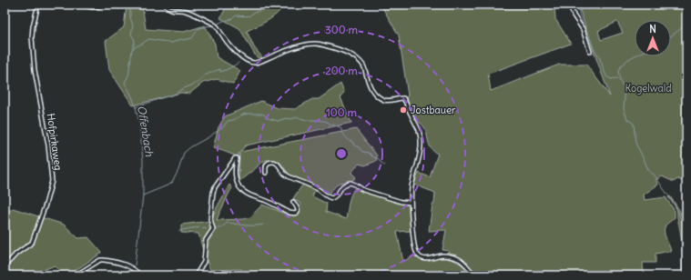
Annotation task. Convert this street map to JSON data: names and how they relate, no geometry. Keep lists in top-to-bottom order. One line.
{"streets":{"street":["Hofpirkaweg"]},"water":["Offenbach"],"parks":["Kogelwald"],"places":["Jostbauer"],"north":"top","rings":["300 m","200 m","100 m"]}
